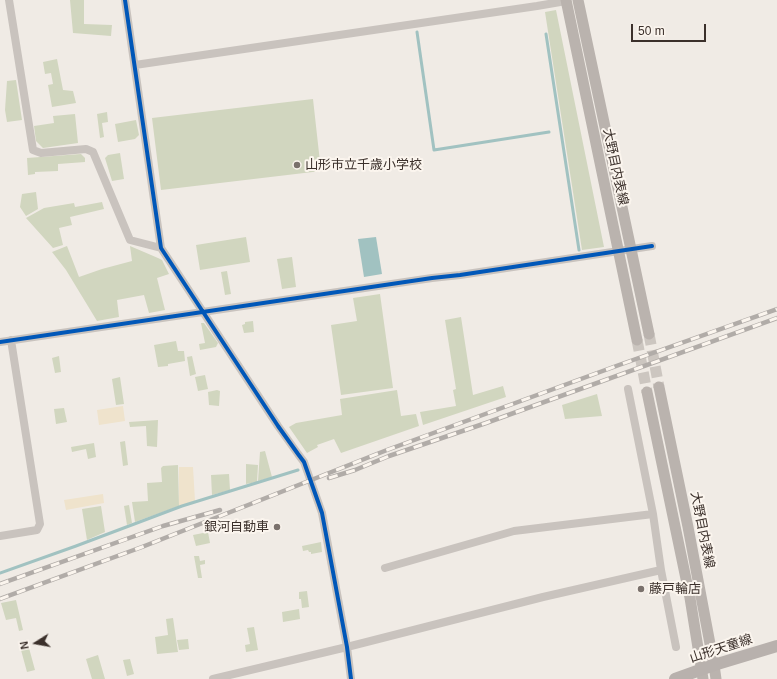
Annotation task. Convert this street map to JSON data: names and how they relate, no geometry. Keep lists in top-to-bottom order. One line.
{"streets":{"main road":["大野目内表線","山形天童線"]},"crossings":[["大野目内表線","山形天童線"]],"places":["山形市立千歳小学校","銀河自動車","藤戸輪店"],"scale_bar":"50 m","north":"left"}
